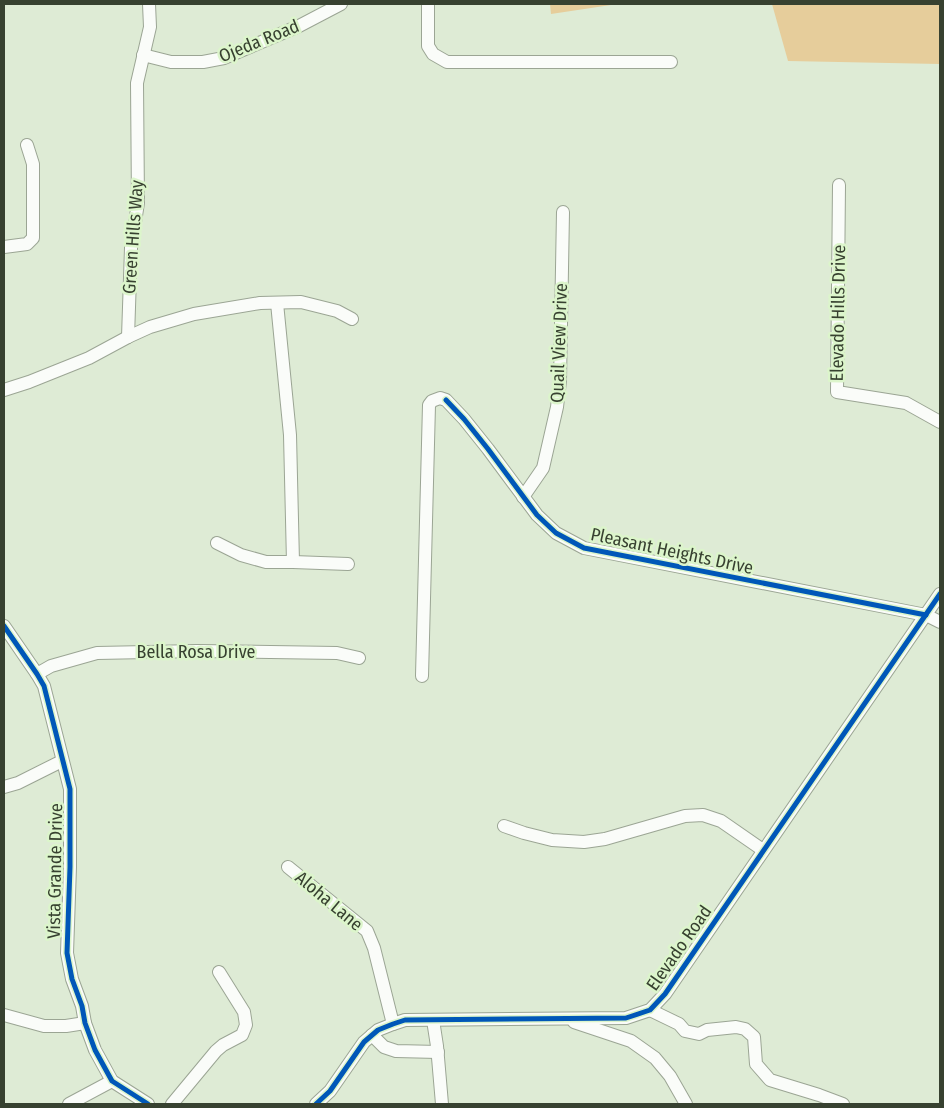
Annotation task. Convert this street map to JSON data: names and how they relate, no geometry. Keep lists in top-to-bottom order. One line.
{"streets":{"street":["Ojeda Road","Green Hills Way","Elevado Hills Drive","Quail View Drive","Pleasant Heights Drive","Bella Rosa Drive","Vista Grande Drive","Aloha Lane","Elevado Road"]},"crossings":[["Ojeda Road","Green Hills Way"],["Quail View Drive","Pleasant Heights Drive"],["Pleasant Heights Drive","Elevado Road"],["Bella Rosa Drive","Vista Grande Drive"],["Aloha Lane","Elevado Road"]]}
